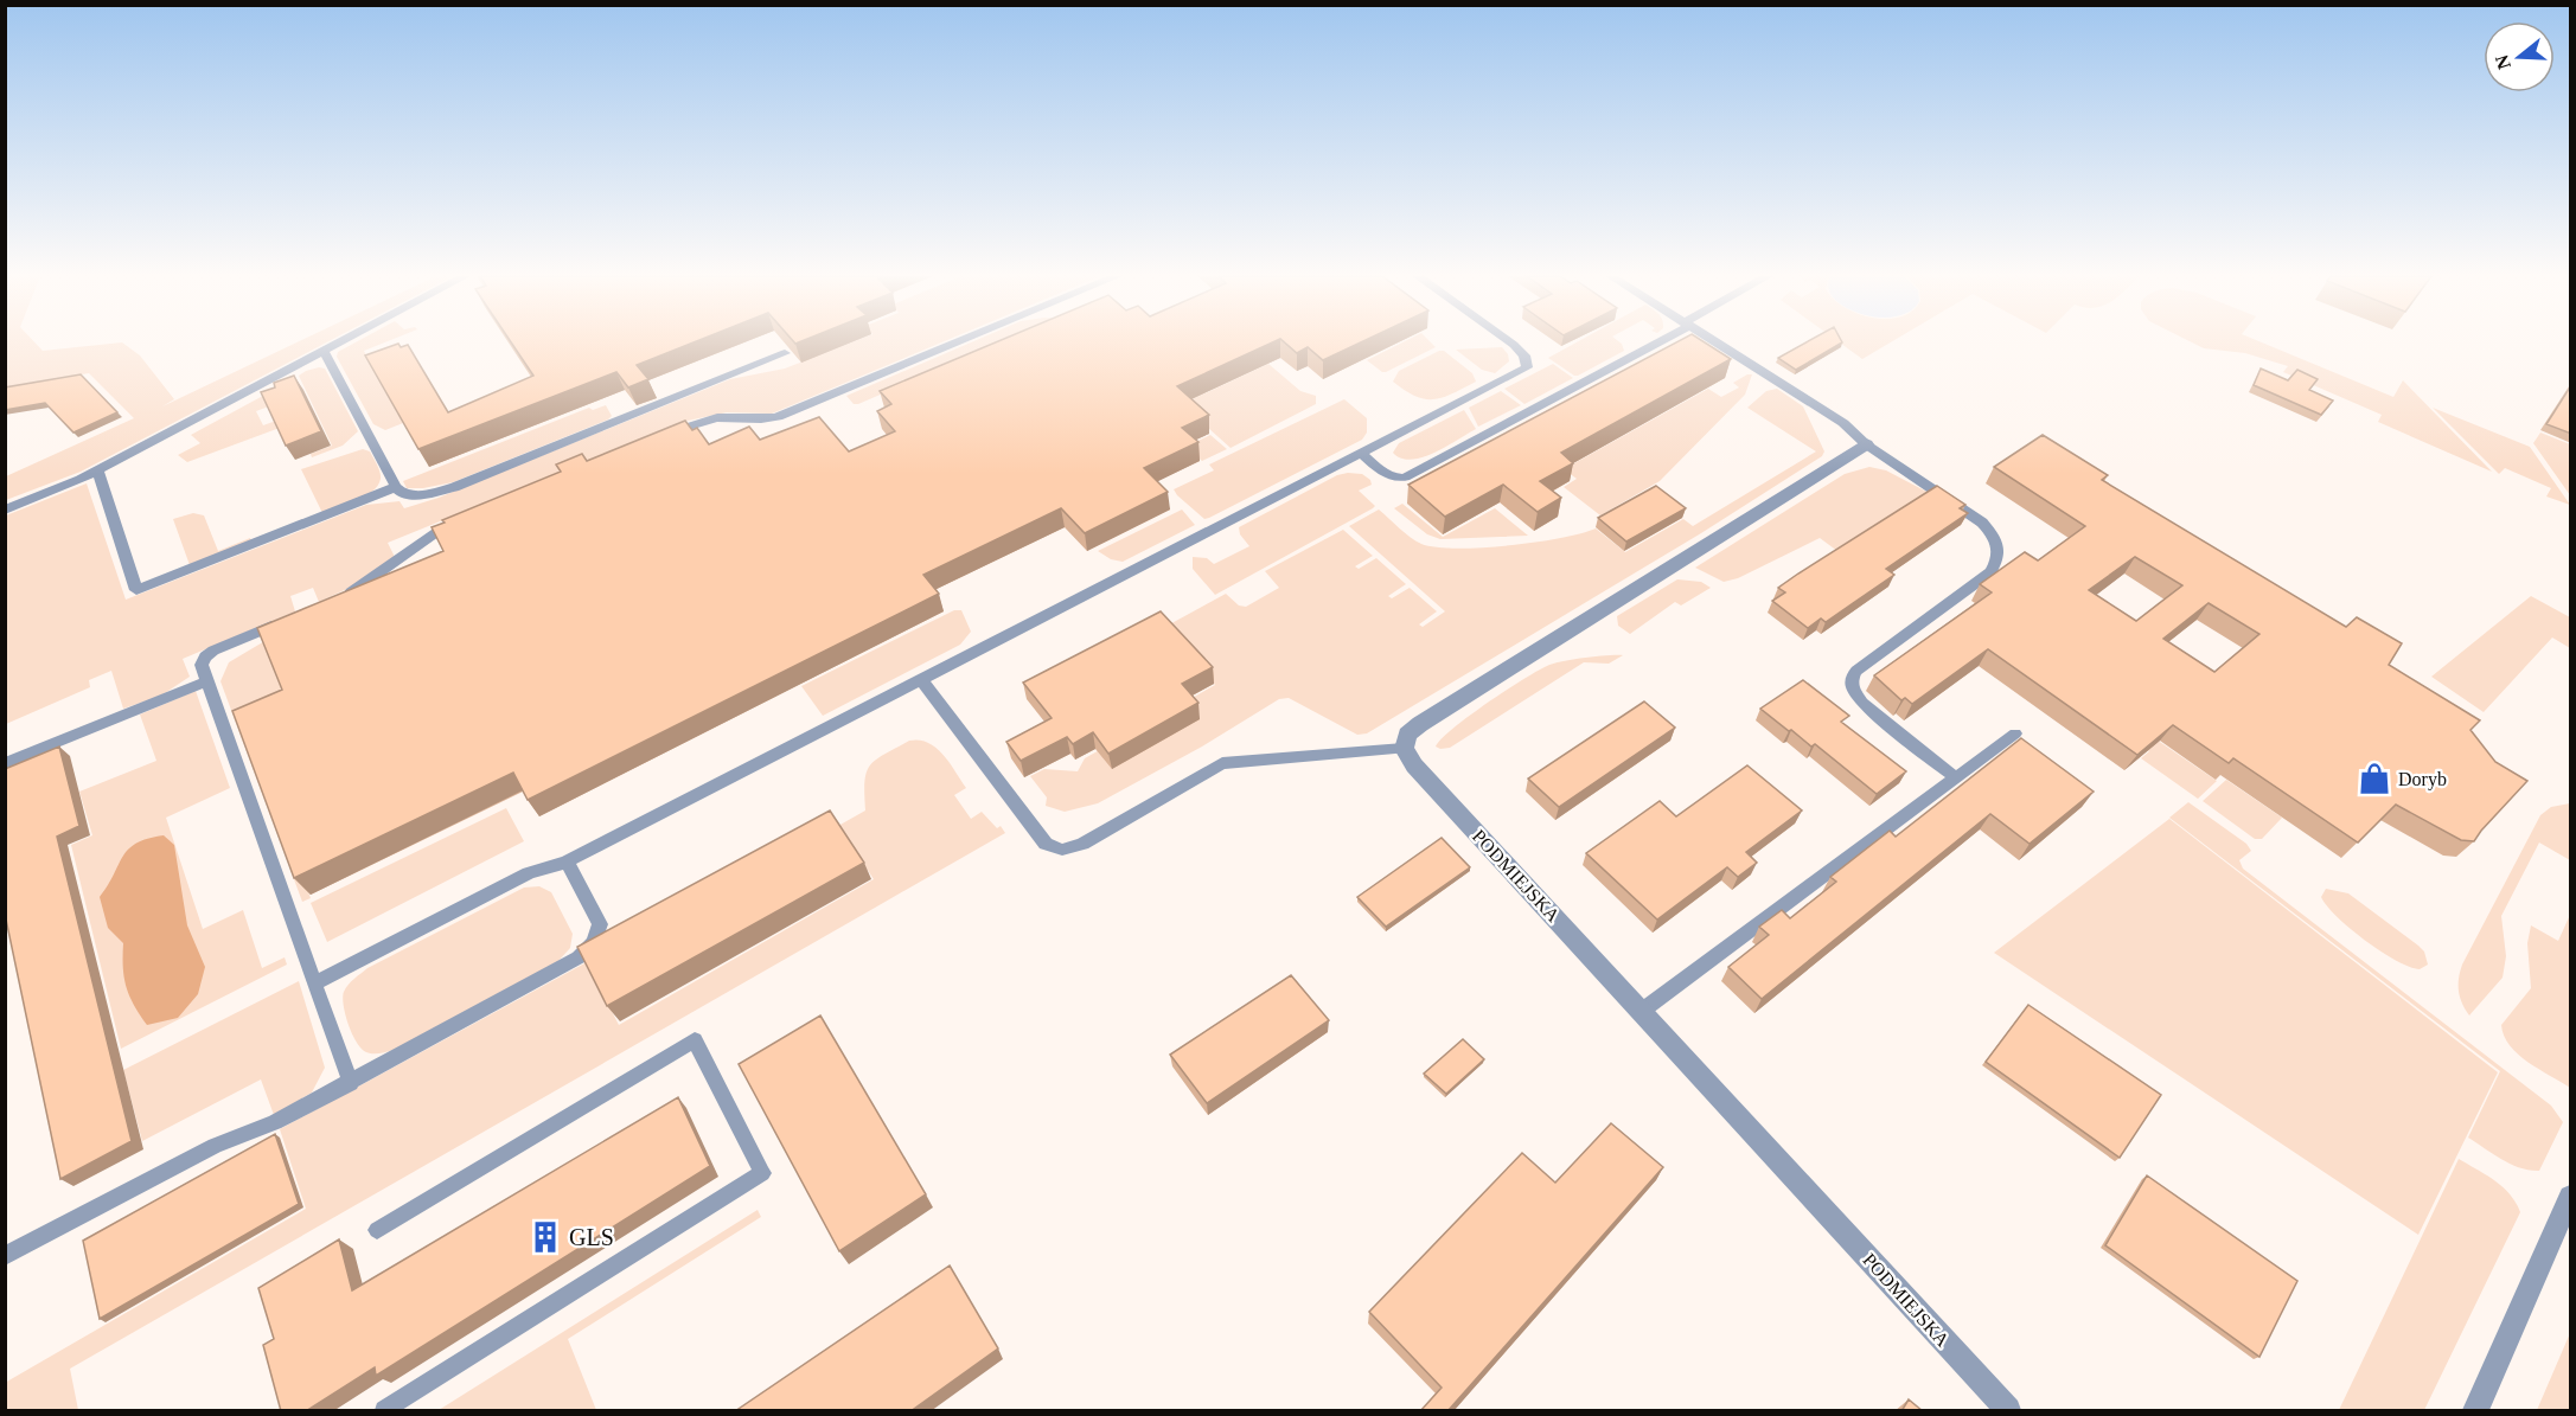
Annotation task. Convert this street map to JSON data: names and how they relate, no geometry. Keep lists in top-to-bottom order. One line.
{"streets":{"street":["PODMIEJSKA"]},"places":{"shop":["Doryb"],"building":["GLS"]},"north":"left"}
